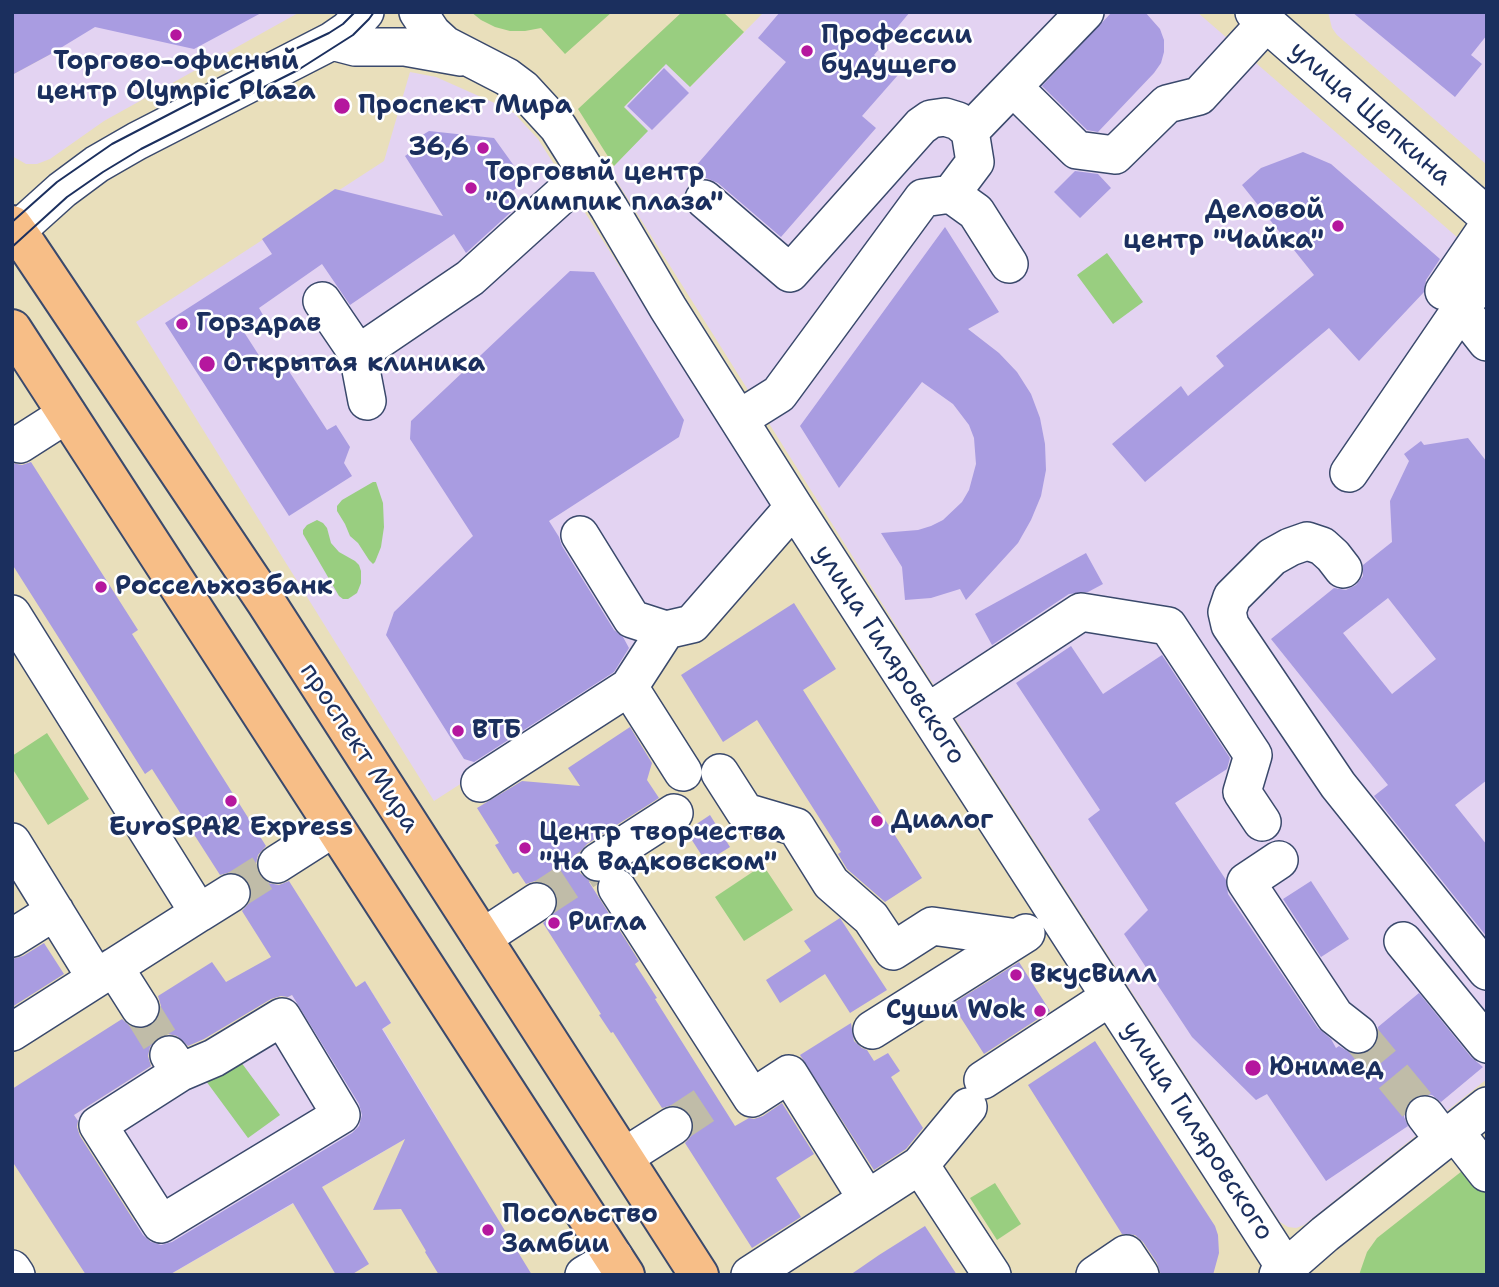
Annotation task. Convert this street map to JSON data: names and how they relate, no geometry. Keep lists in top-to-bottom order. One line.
{"streets":{"main road":["проспект Мира"],"street":["улица Щепкина","улица Гиляровского"]},"places":["Торгово-офисный центр Olympic Plaza","Профессии будущего","Проспект Мира","36,6","Торговый центр \"Олимпик плаза\"","Деловой центр \"Чайка\"","Горздрав","Открытая клиника","Россельхозбанк","ВТБ","EuroSPAR Express","Диалог","Центр творчества \"На Вадковском\"","Ригла","ВкусВилл","Суши Wok","Юнимед","Посольство Замбии"]}
